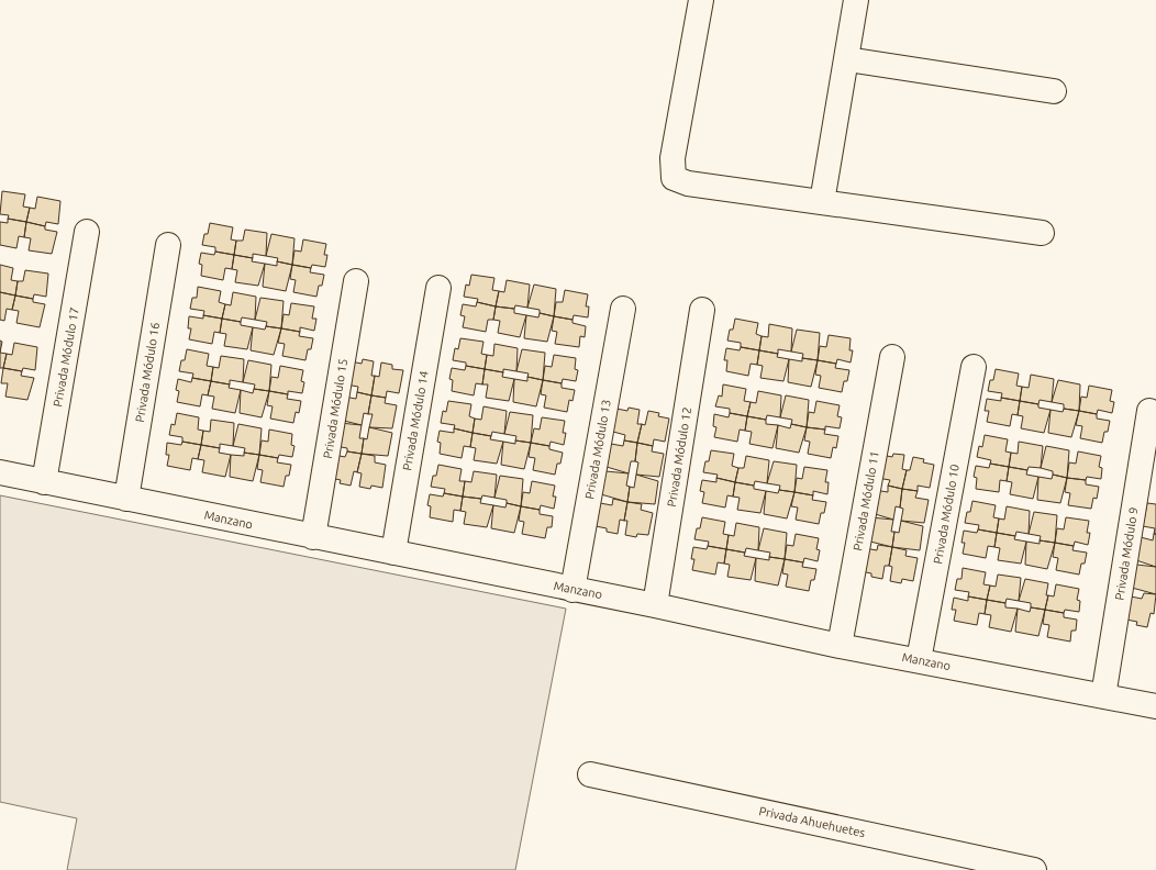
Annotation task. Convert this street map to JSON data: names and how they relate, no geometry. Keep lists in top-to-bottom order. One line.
{"streets":{"street":["Privada Módulo 17","Privada Módulo 16","Privada Módulo 15","Privada Módulo 14","Privada Módulo 13","Privada Módulo 12","Privada Módulo 11","Privada Módulo 10","Manzano","Privada Módulo 9","Privada Ahuehuetes"]},"crossings":[["Privada Módulo 17","Manzano"],["Privada Módulo 16","Manzano"],["Privada Módulo 15","Manzano"],["Privada Módulo 14","Manzano"],["Privada Módulo 13","Manzano"],["Privada Módulo 12","Manzano"],["Privada Módulo 11","Manzano"],["Privada Módulo 10","Manzano"],["Manzano","Privada Módulo 9"]]}
